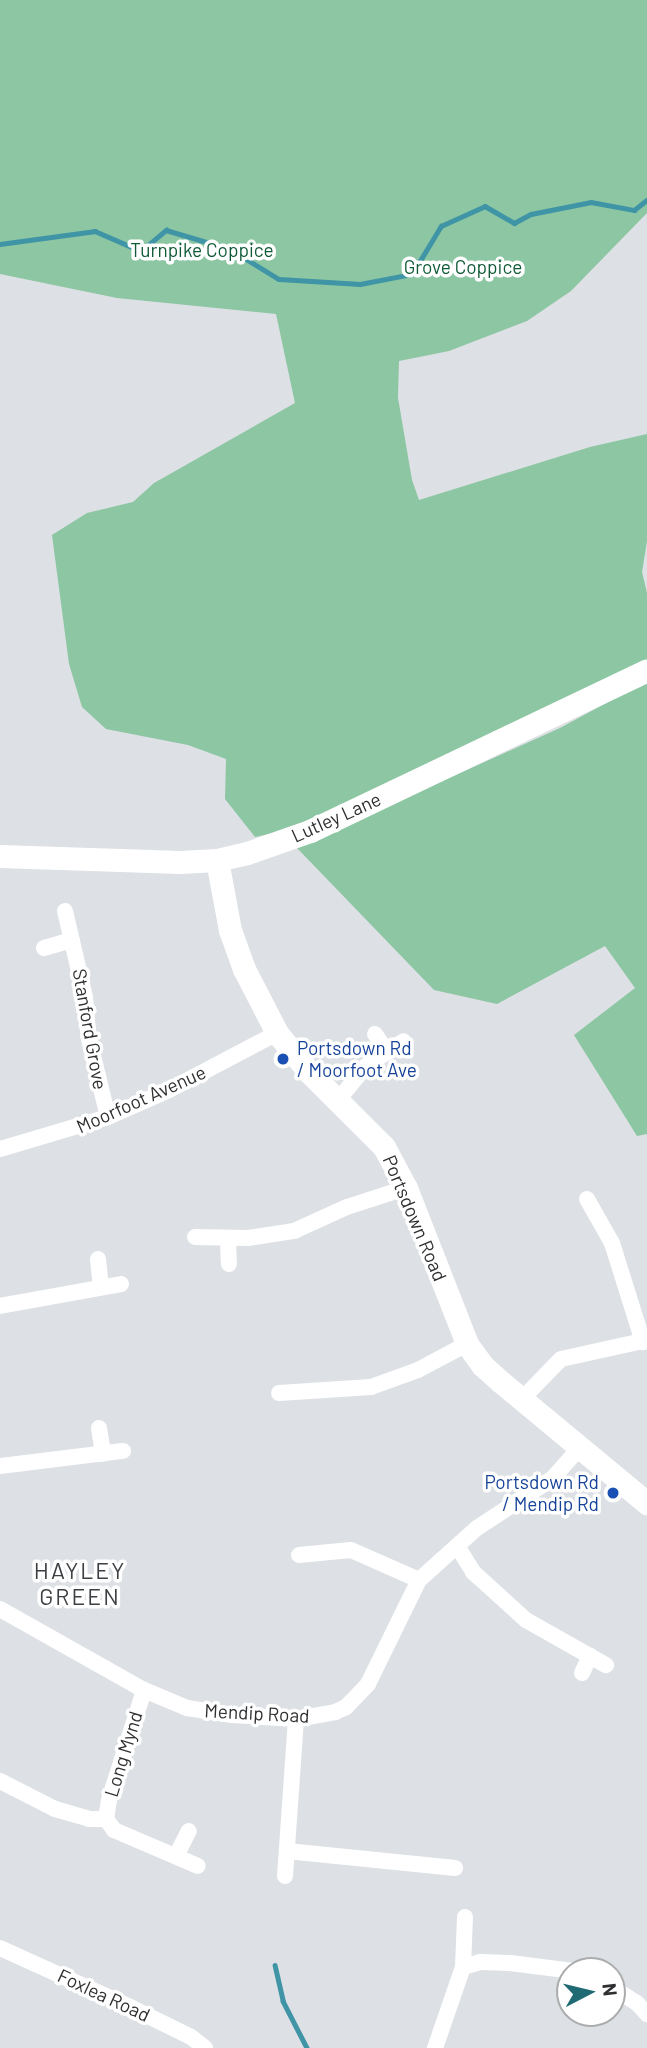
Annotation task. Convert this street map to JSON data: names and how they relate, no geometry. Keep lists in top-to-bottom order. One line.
{"streets":{"street":["Lutley Lane","Stanford Grove","Moorfoot Avenue","Portsdown Road","Mendip Road","Long Mynd","Foxlea Road"]},"crossings":[["Lutley Lane","Portsdown Road"],["Stanford Grove","Moorfoot Avenue"],["Moorfoot Avenue","Portsdown Road"],["Portsdown Road","Mendip Road"],["Mendip Road","Long Mynd"]],"districts":["HAYLEY GREEN"],"parks":["Turnpike Coppice","Grove Coppice"],"places":["Portsdown Rd / Moorfoot Ave","Portsdown Rd / Mendip Rd"],"north":"right"}
